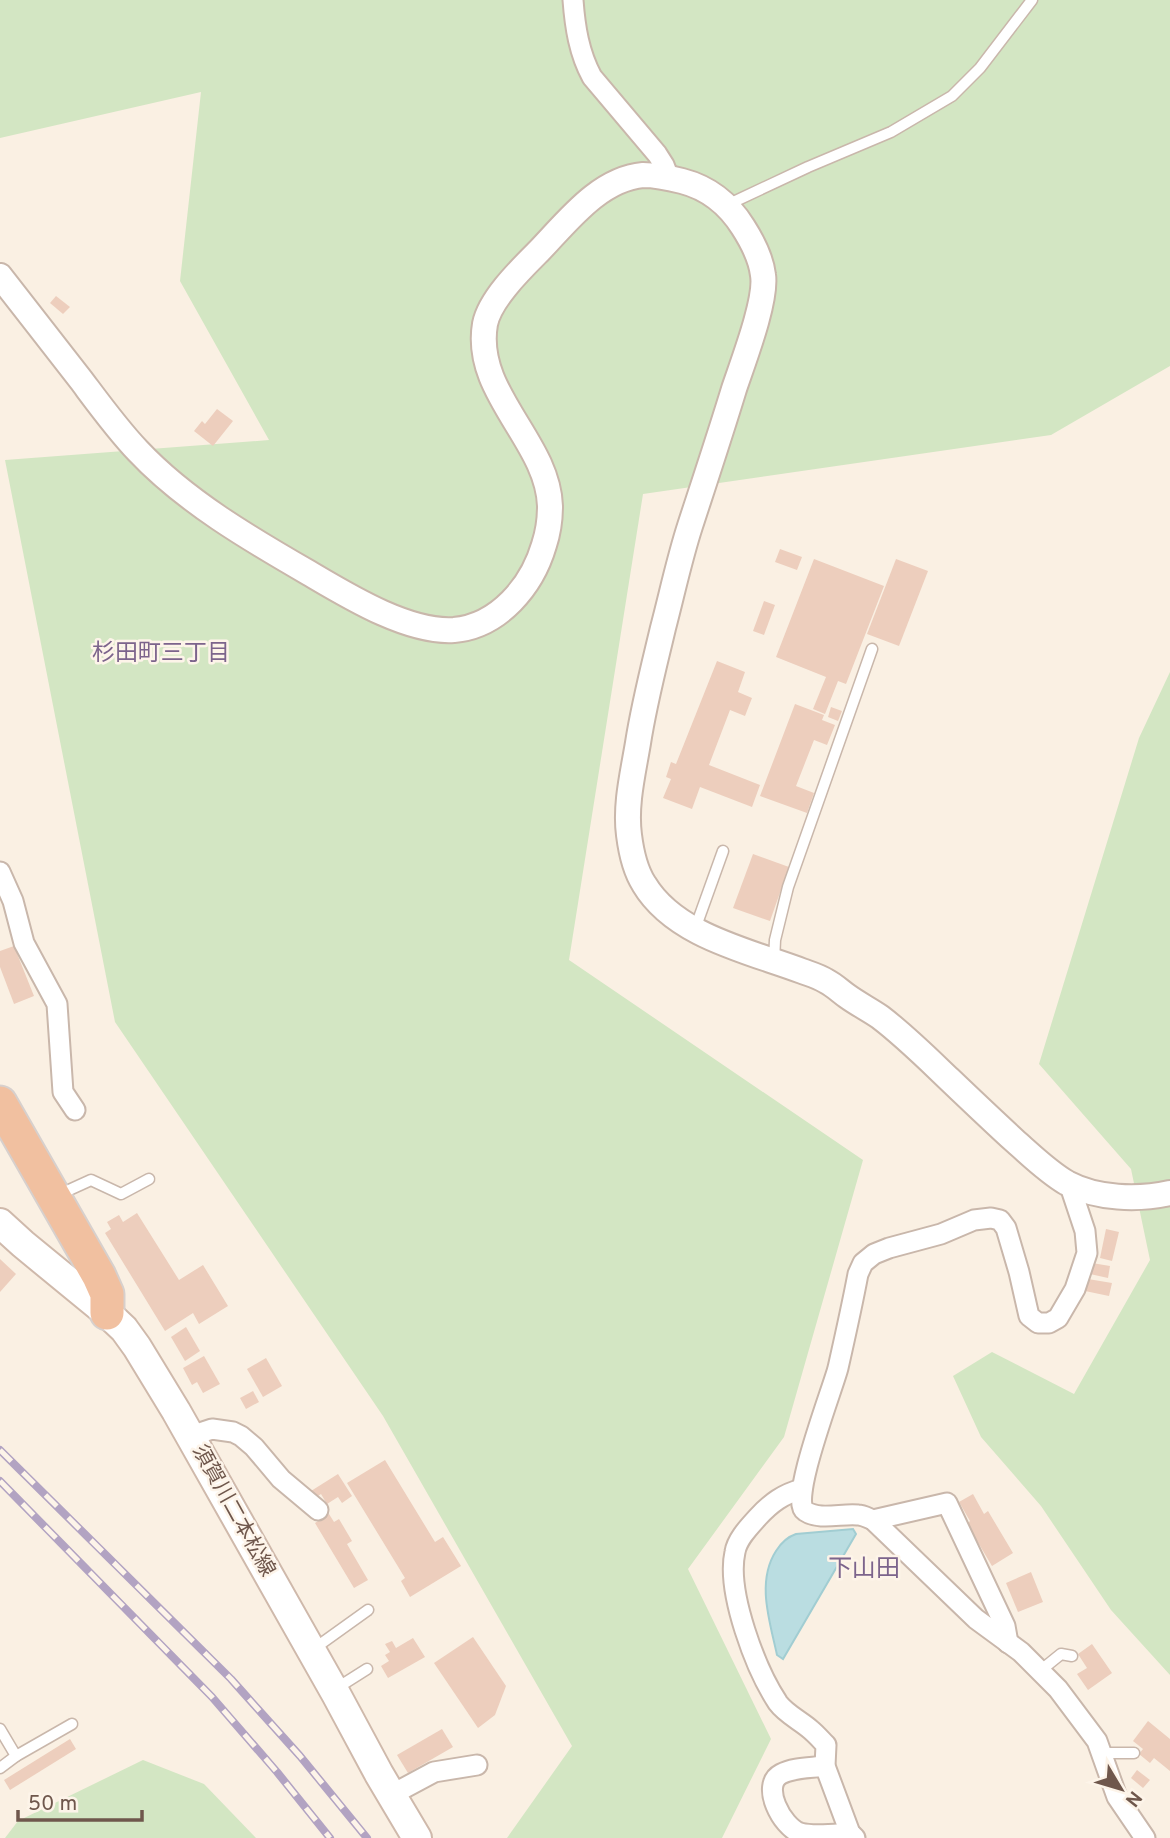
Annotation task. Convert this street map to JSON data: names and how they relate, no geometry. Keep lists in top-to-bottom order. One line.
{"streets":{"main road":["須賀川二本松線"]},"districts":["杉田町三丁目","下山田"],"scale_bar":"50 m","north":"bottom right"}
